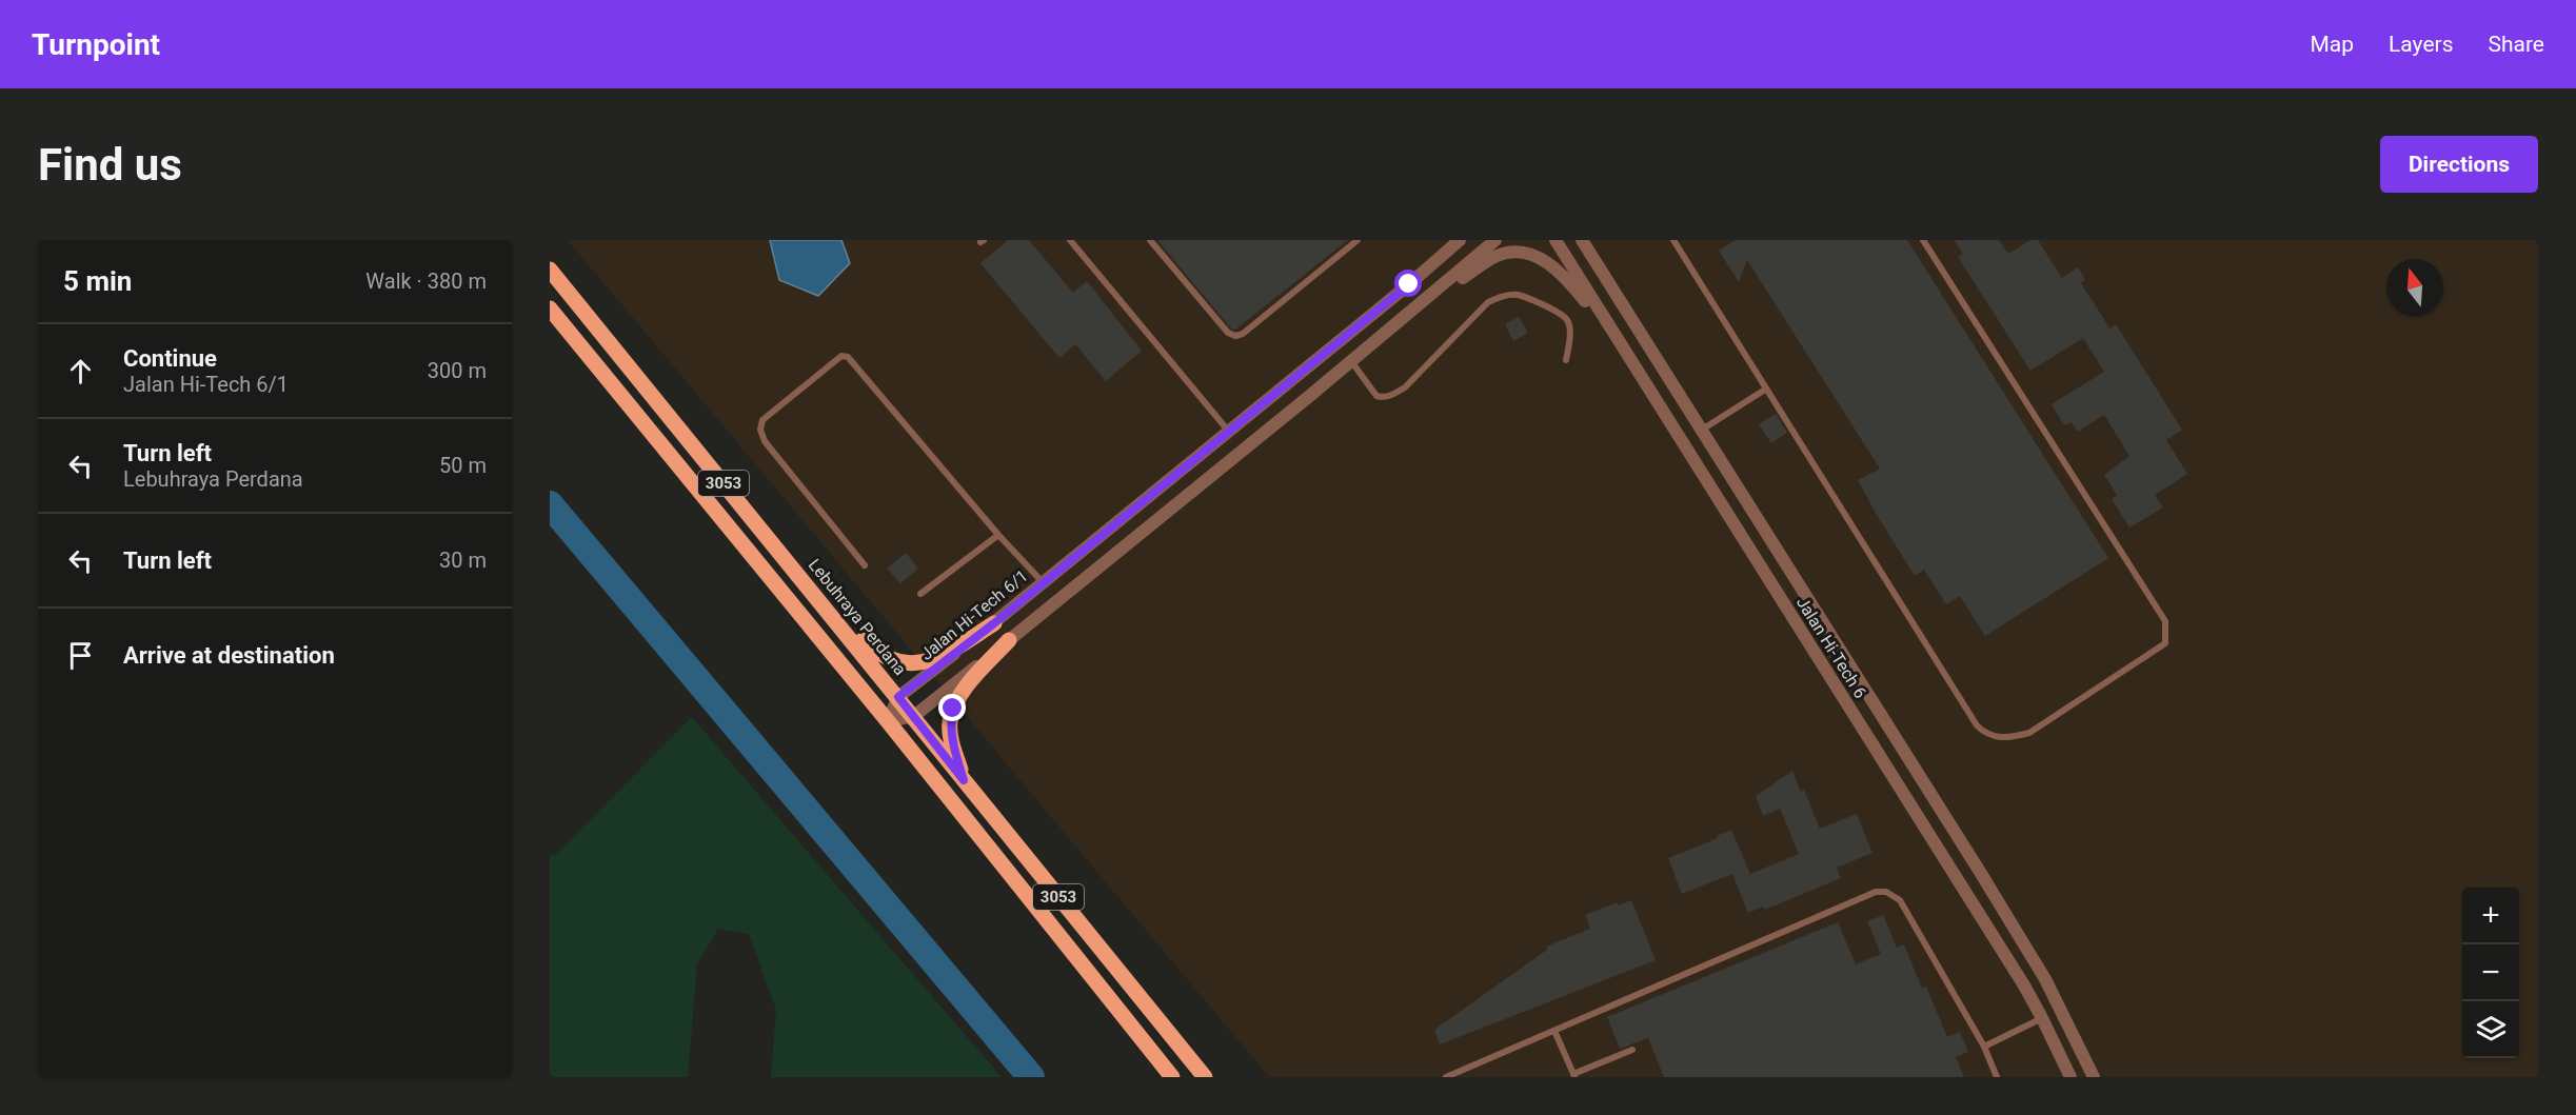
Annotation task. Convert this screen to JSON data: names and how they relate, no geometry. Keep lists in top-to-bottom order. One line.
{"streets":{"main road":["3053","Lebuhraya Perdana"],"street":["Jalan Hi-Tech 6/1","Jalan Hi-Tech 6"]},"crossings":[["3053","Jalan Hi-Tech 6/1"],["Jalan Hi-Tech 6/1","Lebuhraya Perdana"]],"north":"top","page":{"header":"Turnpoint","nav":["Map","Layers","Share"],"buttons":"Directions","title":"Find us","heading":["5 min","Walk · 380 m"],"list":[["Continue","Jalan Hi-Tech 6/1","300 m"],["Turn left","Lebuhraya Perdana","50 m"],["Turn left","30 m"],"Arrive at destination"],"map_buttons":["+","−"]}}
